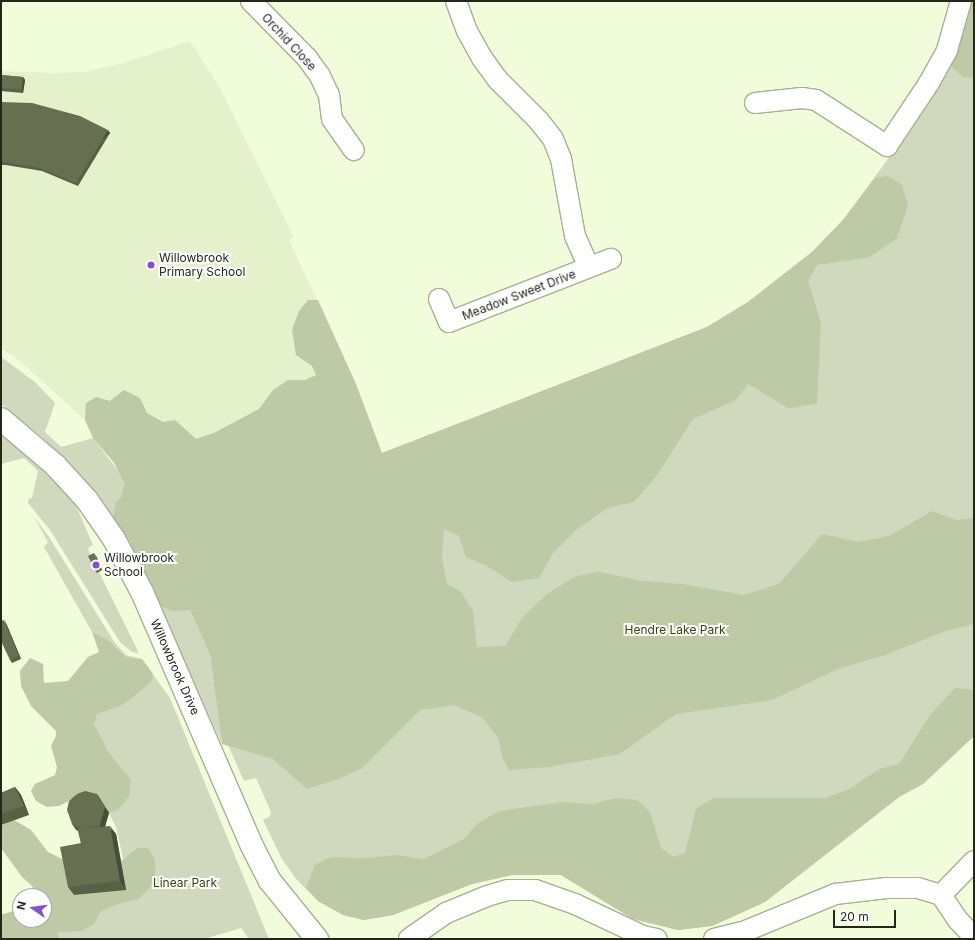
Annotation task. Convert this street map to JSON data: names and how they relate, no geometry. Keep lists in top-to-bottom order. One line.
{"streets":{"street":["Orchid Close","Meadow Sweet Drive","Willowbrook Drive"]},"parks":["Hendre Lake Park","Linear Park"],"places":["Willowbrook Primary School","Willowbrook School"],"scale_bar":"20 m","north":"left"}
